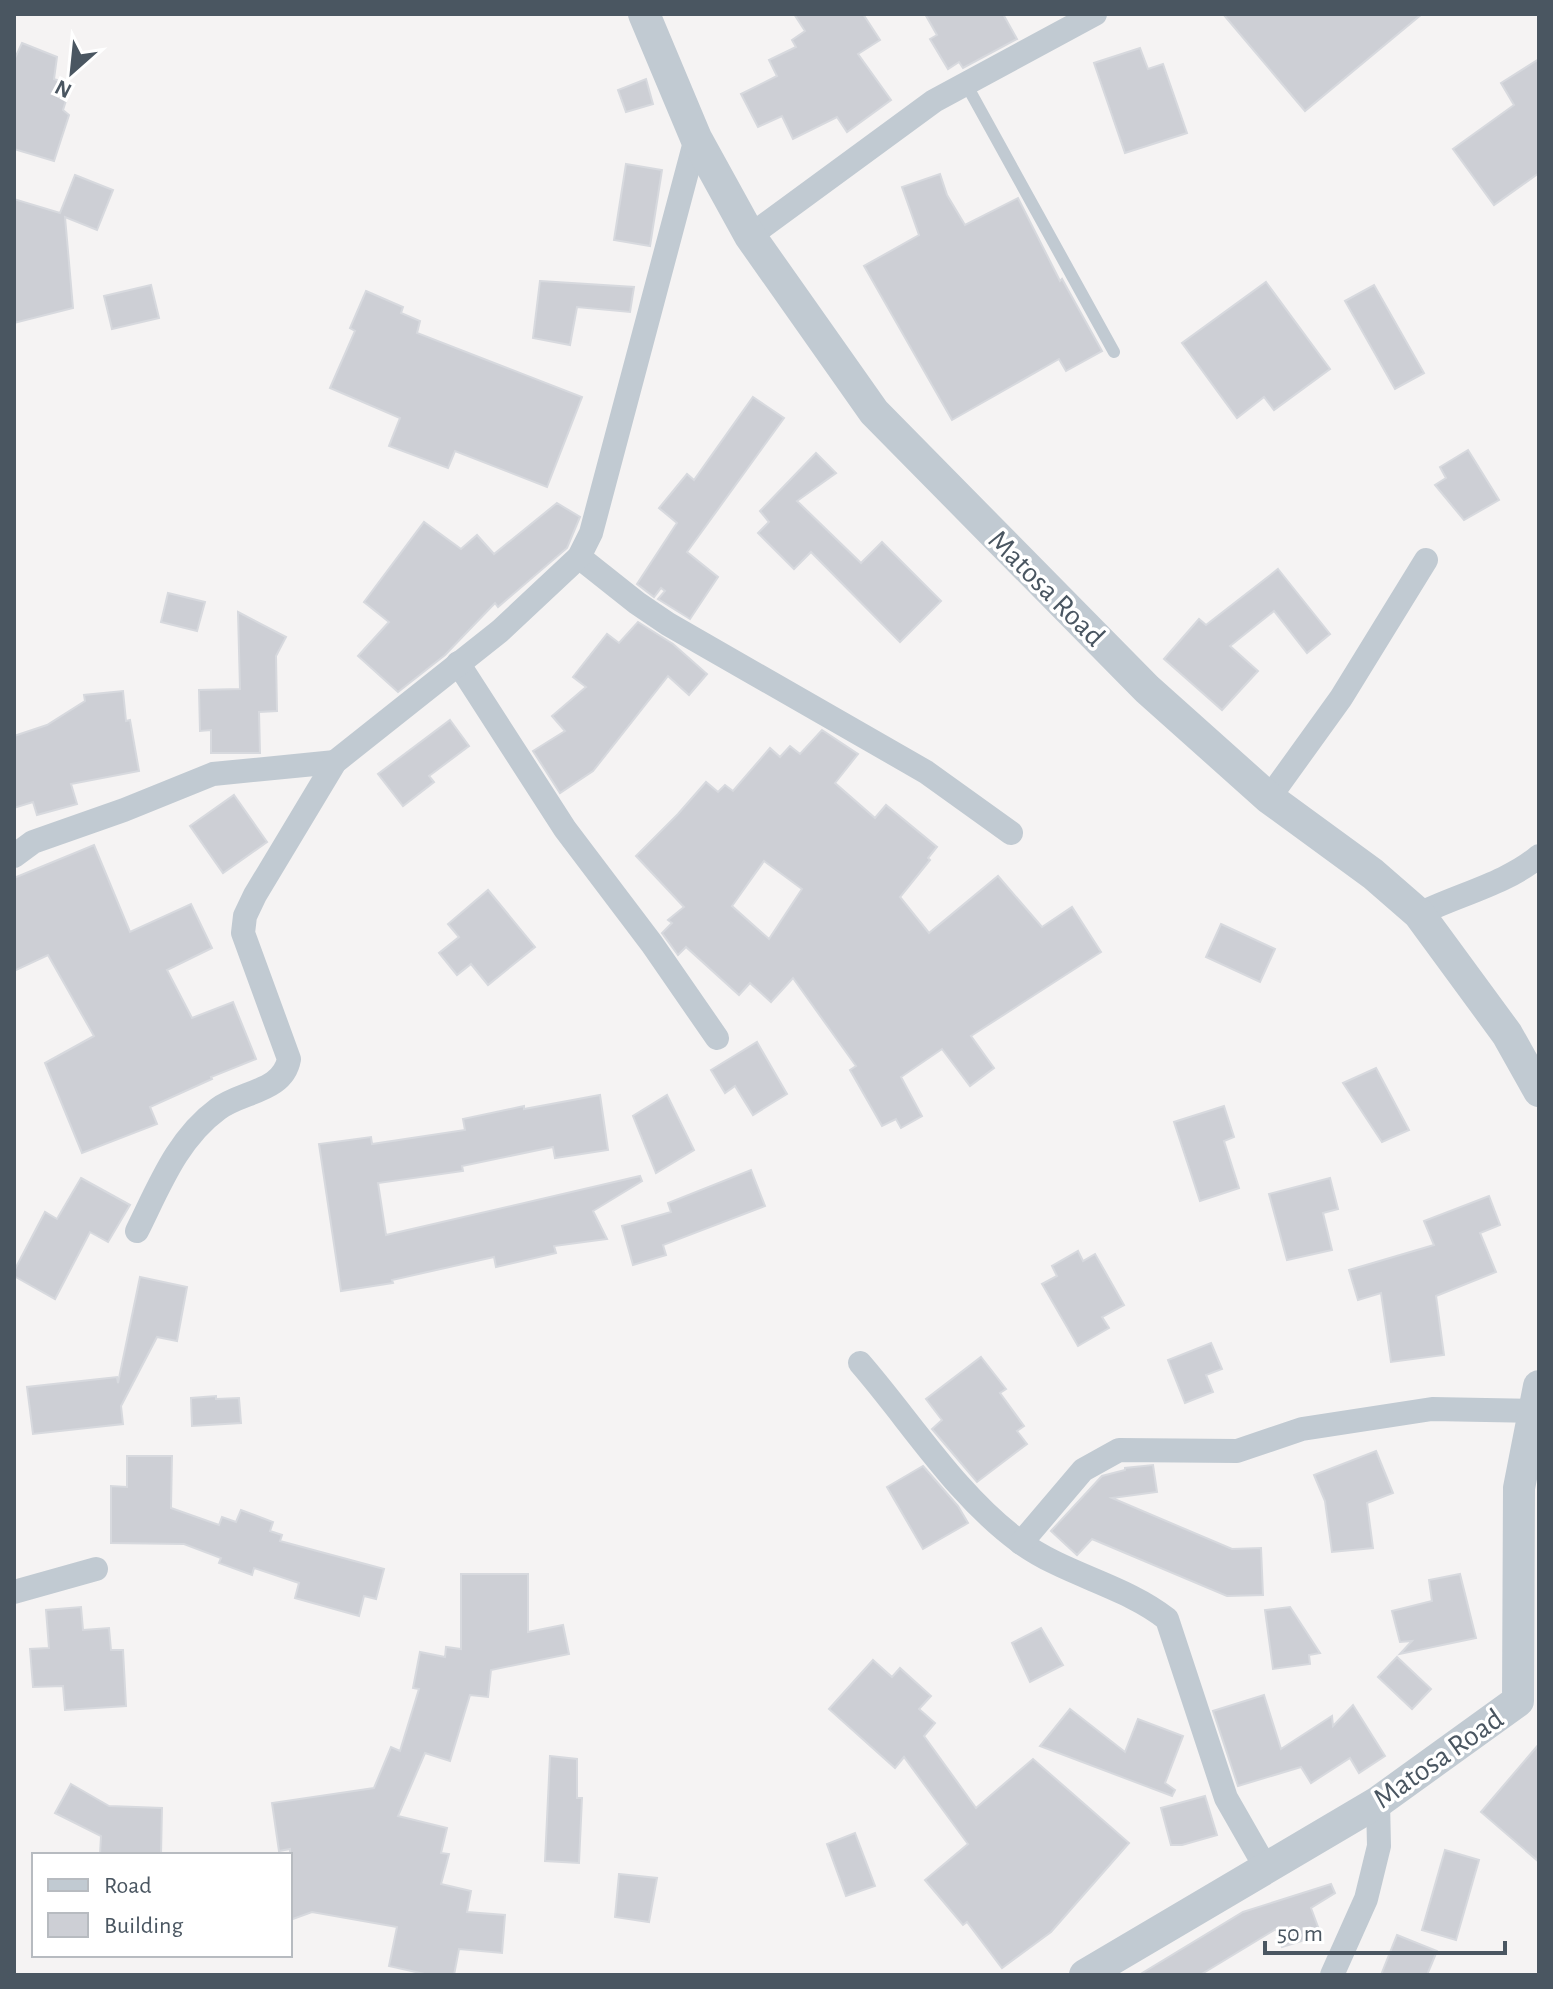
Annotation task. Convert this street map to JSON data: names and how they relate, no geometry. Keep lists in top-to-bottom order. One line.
{"streets":{"street":["Matosa Road"]},"legend":["Road","Building"],"scale_bar":"50 m","north":"bottom left"}
